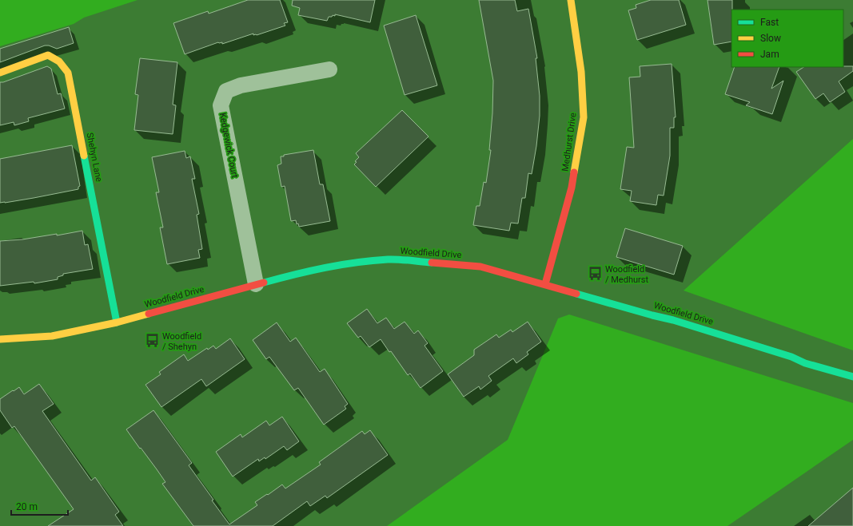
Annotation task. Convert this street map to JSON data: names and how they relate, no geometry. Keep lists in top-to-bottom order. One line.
{"streets":{"street":["Medhurst Drive","Kedgewick Court","Shehyn Lane","Woodfield Drive"]},"crossings":[["Medhurst Drive","Woodfield Drive"],["Kedgewick Court","Woodfield Drive"],["Shehyn Lane","Woodfield Drive"]],"places":{"bus stop":["Woodfield / Medhurst","Woodfield / Shehyn"]},"legend":["Fast","Slow","Jam"],"scale_bar":"20 m"}
